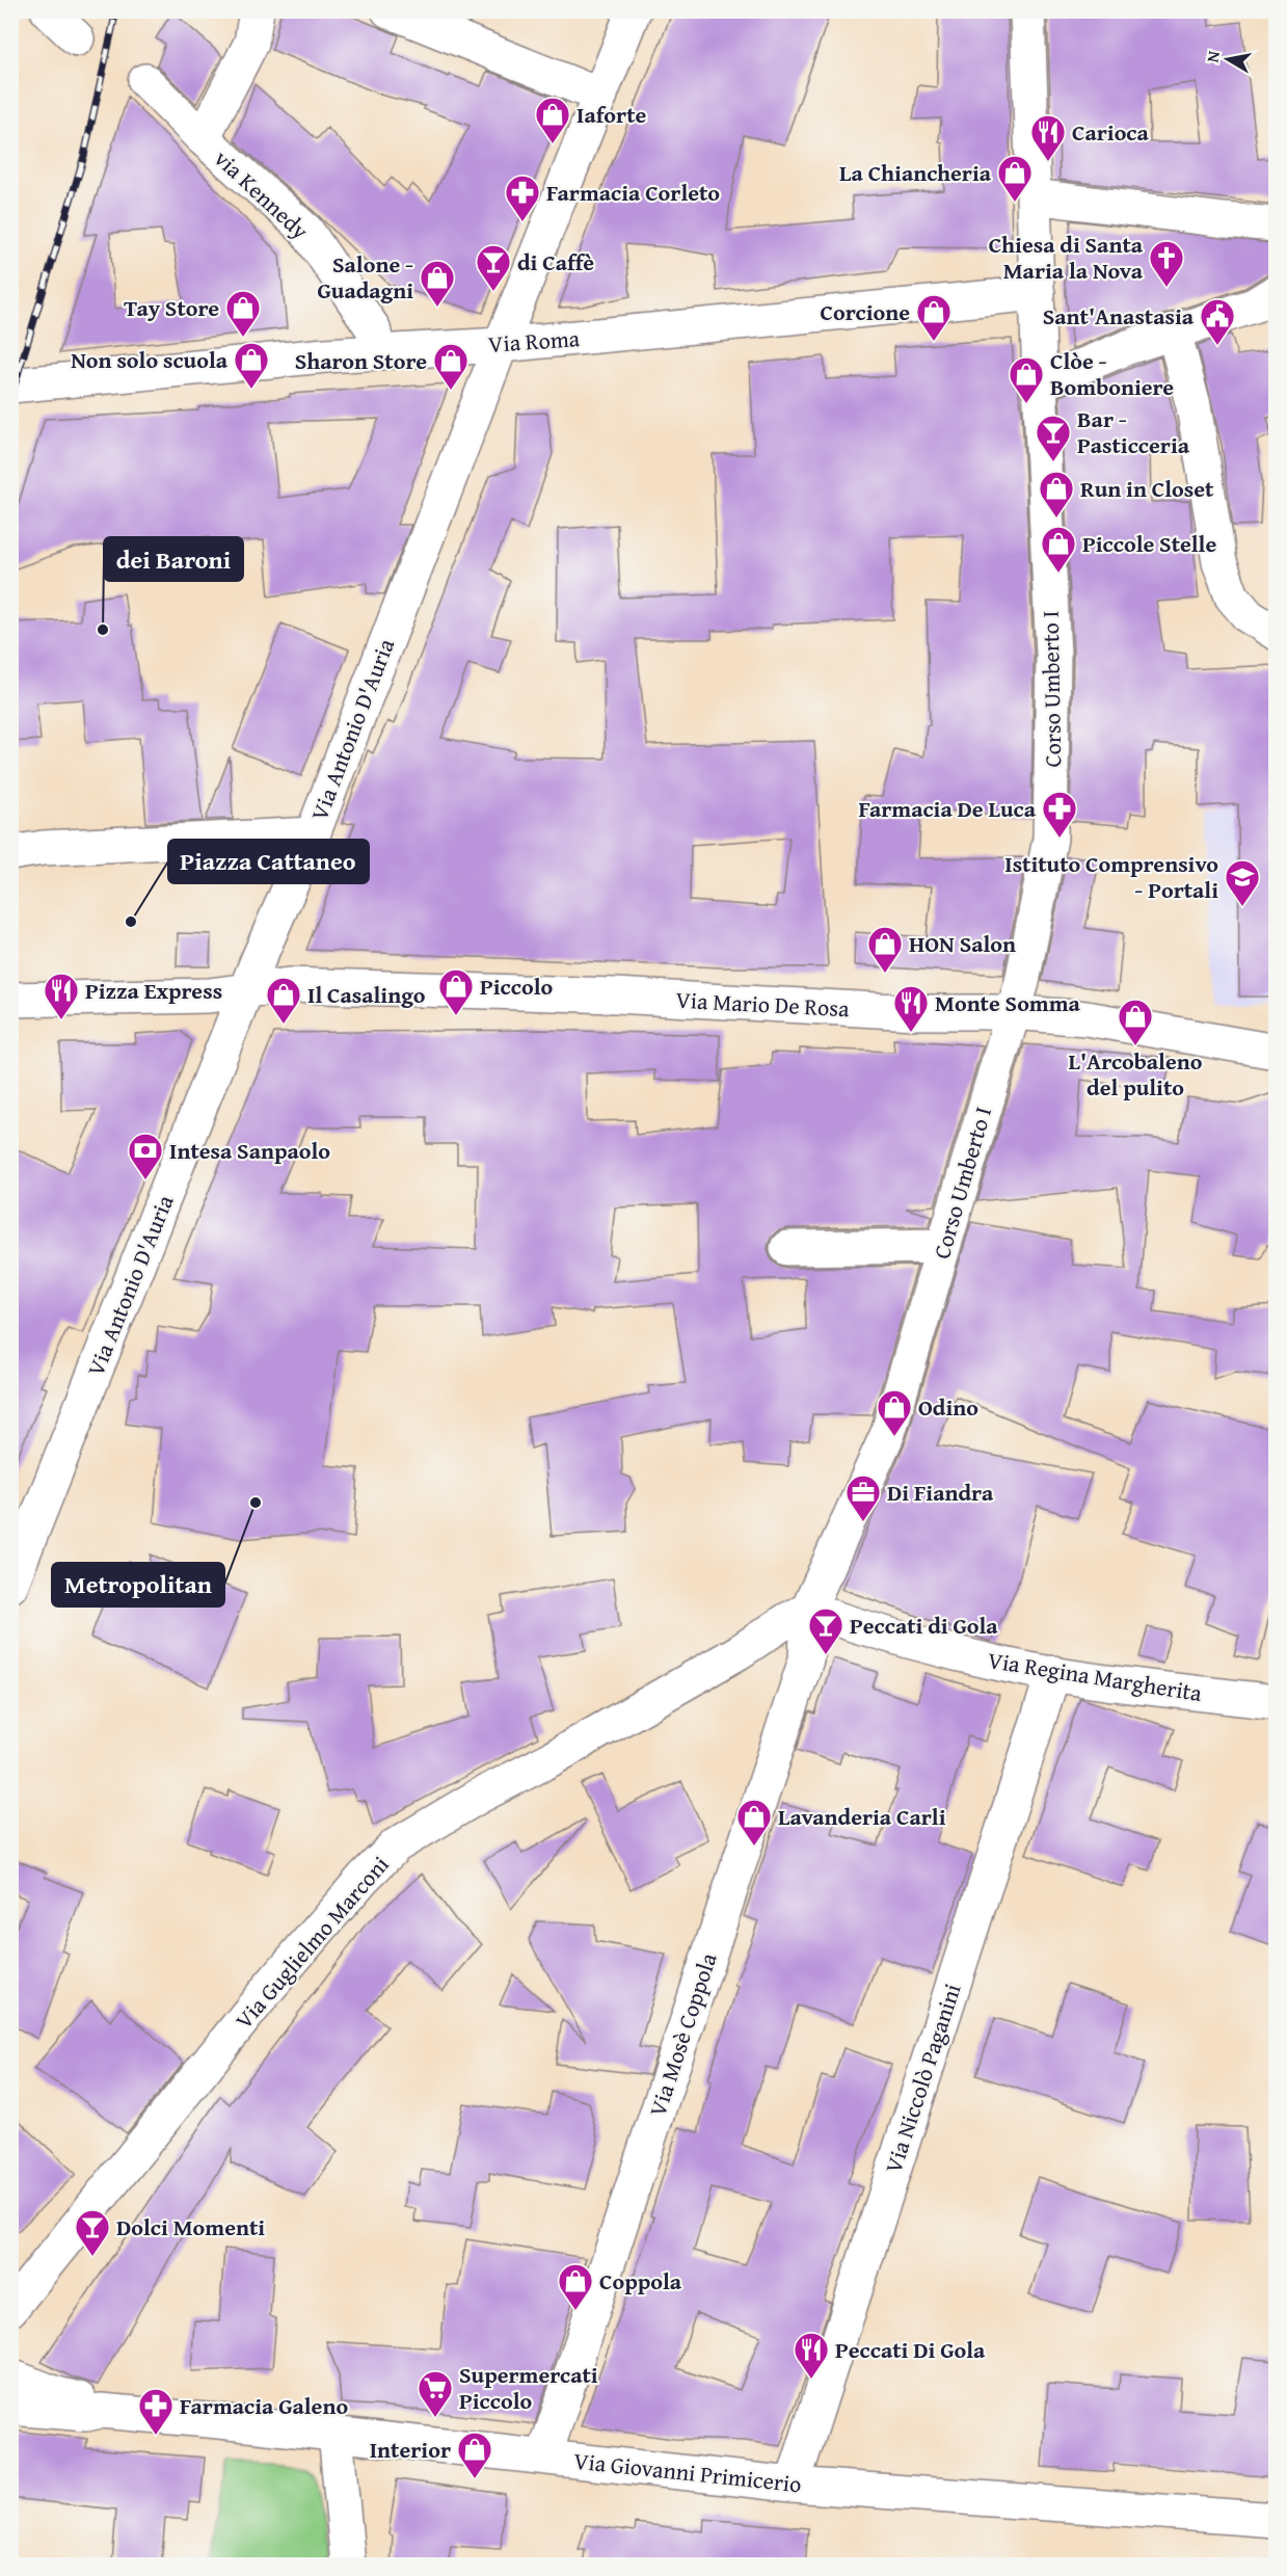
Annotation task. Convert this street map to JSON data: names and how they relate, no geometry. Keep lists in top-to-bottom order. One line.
{"streets":{"street":["via Kennedy","Via Roma","Corso Umberto I","Via Antonio D'Auria","Via Mario De Rosa","Via Regina Margherita","Via Guglielmo Marconi","Via Mosè Coppola","Via Niccolò Paganini","Via Giovanni Primicerio"]},"crossings":[["via Kennedy","Via Roma"],["Via Roma","Corso Umberto I"],["Via Roma","Via Antonio D'Auria"],["Corso Umberto I","Via Mario De Rosa"],["Corso Umberto I","Via Regina Margherita"],["Corso Umberto I","Via Guglielmo Marconi"],["Corso Umberto I","Via Mosè Coppola"],["Via Antonio D'Auria","Via Mario De Rosa"],["Via Regina Margherita","Via Guglielmo Marconi"],["Via Regina Margherita","Via Mosè Coppola"],["Via Regina Margherita","Via Niccolò Paganini"],["Via Guglielmo Marconi","Via Mosè Coppola"],["Via Mosè Coppola","Via Giovanni Primicerio"],["Via Niccolò Paganini","Via Giovanni Primicerio"]],"places":{"shop":["Iaforte","La Chiancheria","Salone - Guadagni","Tay Store","Corcione","Non solo scuola","Sharon Store","Clòe - Bomboniere","Run in Closet","Piccole Stelle","HON Salon","Piccolo","Il Casalingo","L'Arcobaleno del pulito","Odino","Lavanderia Carli","Coppola","Interior"],"restaurant":["Carioca","Pizza Express","Monte Somma","Peccati Di Gola"],"pharmacy":["Farmacia Corleto","Farmacia De Luca","Farmacia Galeno"],"church":["Chiesa di Santa Maria la Nova"],"bar":["di Caffè","Bar - Pasticceria","Peccati di Gola","Dolci Momenti"],"public building":["Sant'Anastasia"],"other":["dei Baroni","Piazza Cattaneo","Metropolitan"],"school or university":["Istituto Comprensivo - Portali"],"bank":["Intesa Sanpaolo"],"office":["Di Fiandra"],"supermarket":["Supermercati Piccolo"]},"north":"left"}
